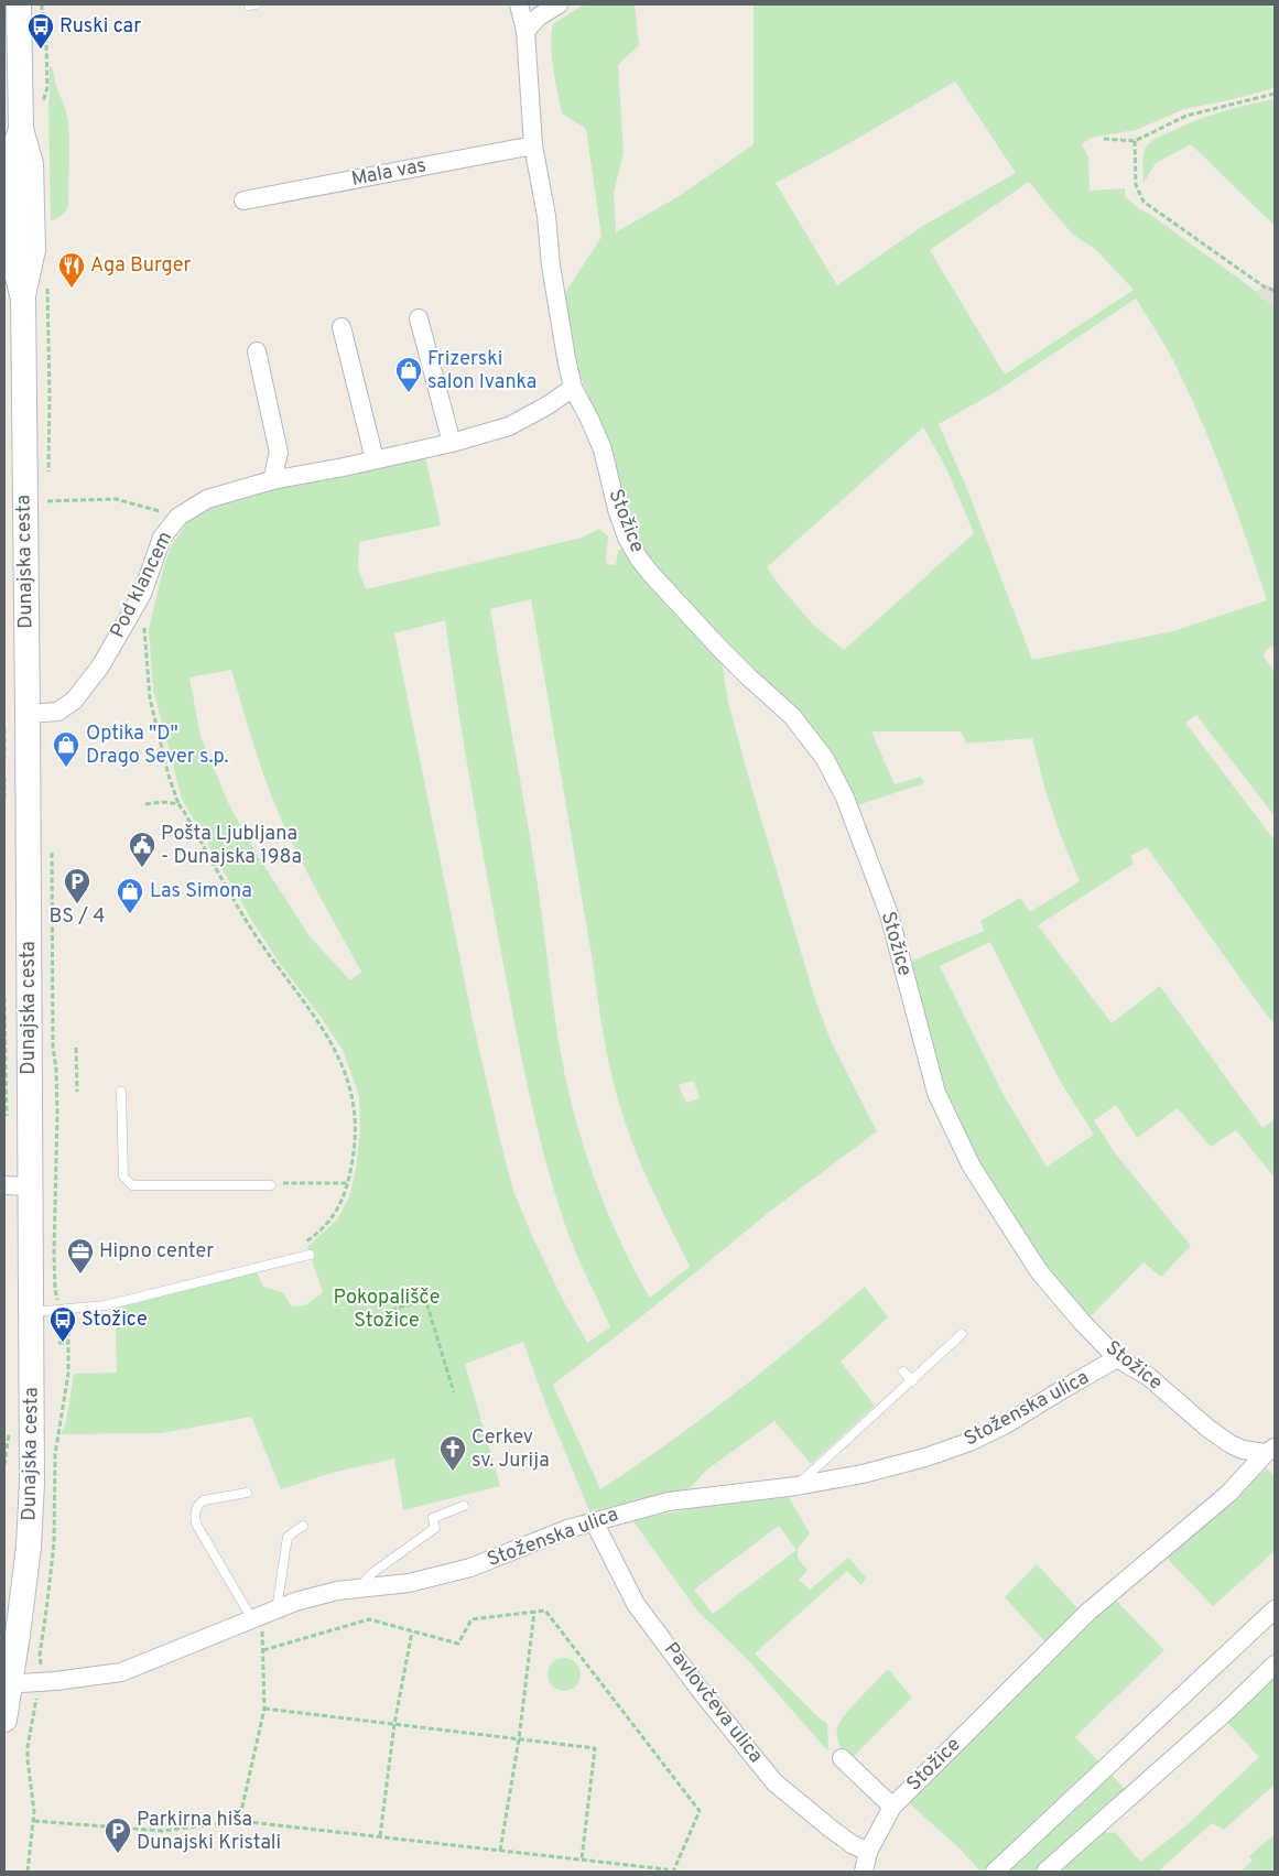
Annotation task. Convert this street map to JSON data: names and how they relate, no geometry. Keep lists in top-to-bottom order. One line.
{"streets":{"main road":["Dunajska cesta"],"street":["Mala vas","Stožice","Pod klancem","Stoženska ulica","Pavlovčeva ulica"]},"crossings":[["Stožice","Pod klancem"],["Stožice","Stoženska ulica"],["Stožice","Pavlovčeva ulica"],["Dunajska cesta","Pod klancem"],["Dunajska cesta","Stoženska ulica"],["Stoženska ulica","Pavlovčeva ulica"]],"parks":["Pokopališče Stožice"],"places":{"bus stop":["Ruski car","Stožice"],"restaurant":["Aga Burger"],"shop":["Frizerski salon Ivanka","Optika \"D\" Drago Sever s.p.","Las Simona"],"public building":["Pošta Ljubljana - Dunajska 198a"],"parking":["BS / 4","Parkirna hiša Dunajski Kristali"],"office":["Hipno center"],"church":["Cerkev sv. Jurija"]}}
